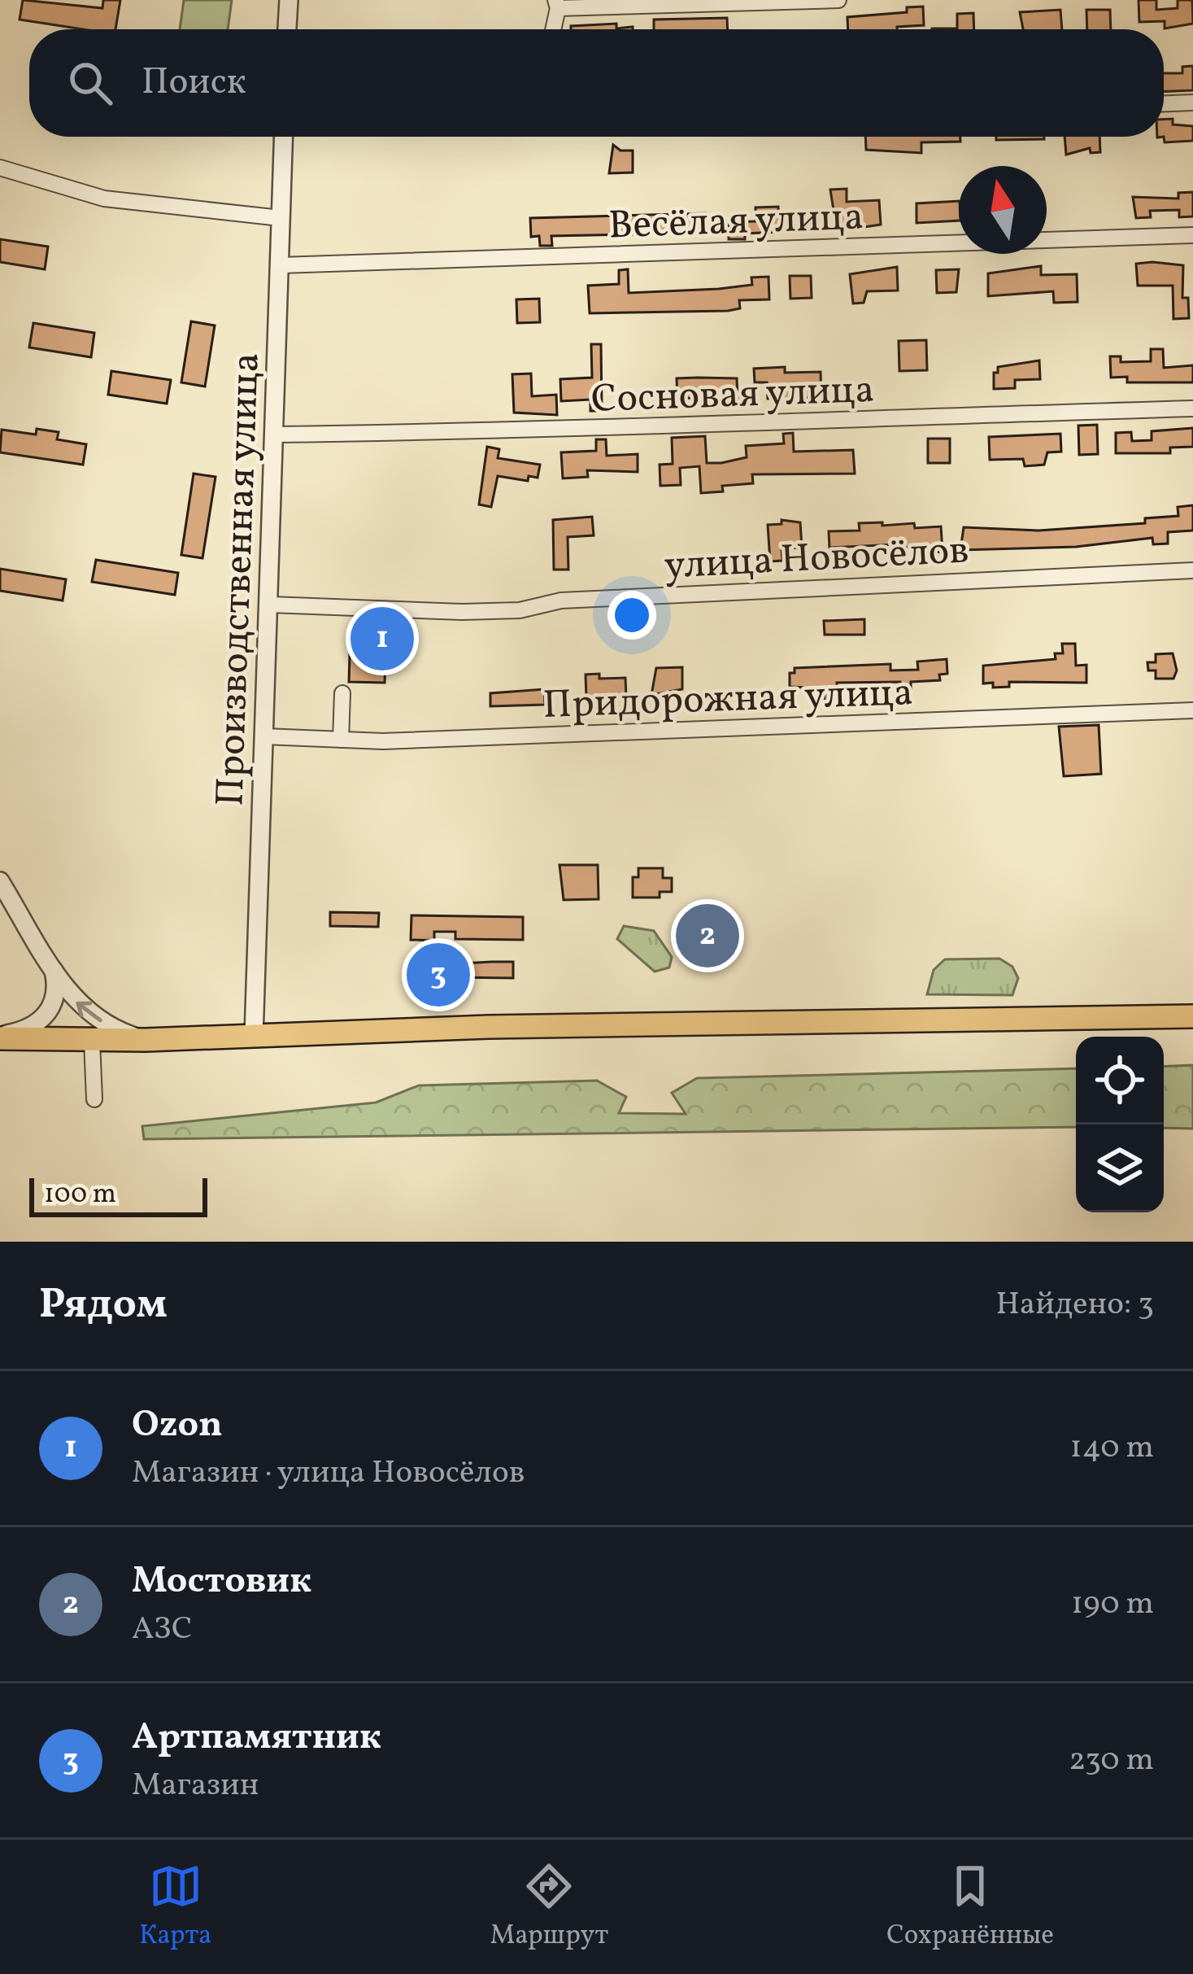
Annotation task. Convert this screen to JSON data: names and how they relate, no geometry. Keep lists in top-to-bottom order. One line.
{"streets":{"street":["Весёлая улица","Сосновая улица","улица Новосёлов","Производственная улица","Придорожная улица"]},"crossings":[["Весёлая улица","Производственная улица"],["Сосновая улица","Производственная улица"],["улица Новосёлов","Производственная улица"],["Производственная улица","Придорожная улица"]],"scale_bar":"100 m","north":"top","page":{"search":"Поиск","pins":["1","2","3"],"scale":"100 m","heading":["Рядом","Найдено: 3"],"list":[{"mark":"1","name":"Ozon","note":"Магазин · улица Новосёлов","value":"140 m"},{"mark":"2","name":"Мостовик","note":"АЗС","value":"190 m"},{"mark":"3","name":"Артпамятник","note":"Магазин","value":"230 m"}],"nav":["Карта","Маршрут","Сохранённые"]}}
